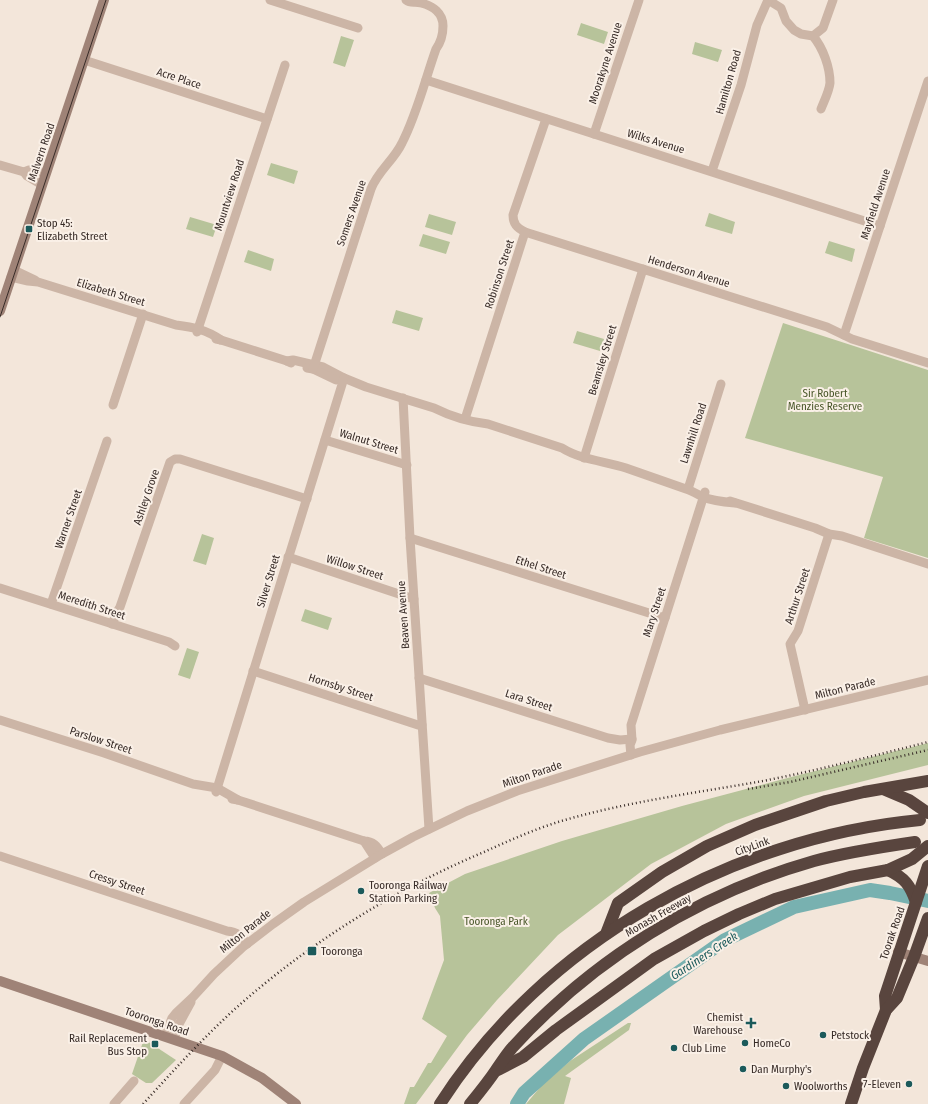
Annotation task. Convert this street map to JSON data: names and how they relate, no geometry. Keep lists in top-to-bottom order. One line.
{"streets":{"highway":["CityLink","Monash Freeway","Toorak Road"],"main road":["Malvern Road","Tooronga Road"],"street":["Moorakyne Avenue","Acre Place","Hamilton Road","Wilks Avenue","Mountview Road","Mayfield Avenue","Somers Avenue","Henderson Avenue","Robinson Street","Elizabeth Street","Beamsley Street","Lawnhill Road","Walnut Street","Ashley Grove","Warner Street","Willow Street","Ethel Street","Silver Street","Arthur Street","Meredith Street","Mary Street","Beaven Avenue","Hornsby Street","Milton Parade","Lara Street","Parslow Street","Cressy Street"]},"crossings":[["Moorakyne Avenue","Wilks Avenue"],["Acre Place","Malvern Road"],["Acre Place","Mountview Road"],["Hamilton Road","Wilks Avenue"],["Wilks Avenue","Mayfield Avenue"],["Wilks Avenue","Somers Avenue"],["Wilks Avenue","Robinson Street"],["Malvern Road","Elizabeth Street"],["Mountview Road","Elizabeth Street"],["Mayfield Avenue","Henderson Avenue"],["Somers Avenue","Elizabeth Street"],["Henderson Avenue","Robinson Street"],["Henderson Avenue","Beamsley Street"],["Robinson Street","Elizabeth Street"],["Elizabeth Street","Beamsley Street"],["Elizabeth Street","Lawnhill Road"],["Elizabeth Street","Silver Street"],["Elizabeth Street","Arthur Street"],["Elizabeth Street","Mary Street"],["Elizabeth Street","Beaven Avenue"],["Walnut Street","Silver Street"],["Walnut Street","Beaven Avenue"],["Ashley Grove","Silver Street"],["Ashley Grove","Meredith Street"],["Warner Street","Meredith Street"],["Willow Street","Silver Street"],["Willow Street","Beaven Avenue"],["Ethel Street","Mary Street"],["Ethel Street","Beaven Avenue"],["Silver Street","Hornsby Street"],["Silver Street","Parslow Street"],["Arthur Street","Milton Parade"],["Mary Street","Lara Street"],["Beaven Avenue","Hornsby Street"],["Beaven Avenue","Milton Parade"],["Beaven Avenue","Lara Street"],["Milton Parade","Parslow Street"],["Milton Parade","Cressy Street"],["Milton Parade","Tooronga Road"]],"water":["Gardiners Creek"],"parks":["Sir Robert Menzies Reserve","Tooronga Park"],"places":{"transit":["Stop 45: Elizabeth Street","Tooronga","Rail Replacement Bus Stop"],"other":["Tooronga Railway Station Parking","Petstock","HomeCo","Club Lime","Dan Murphy's","7-Eleven","Woolworths"],"health":["Chemist Warehouse"]}}
